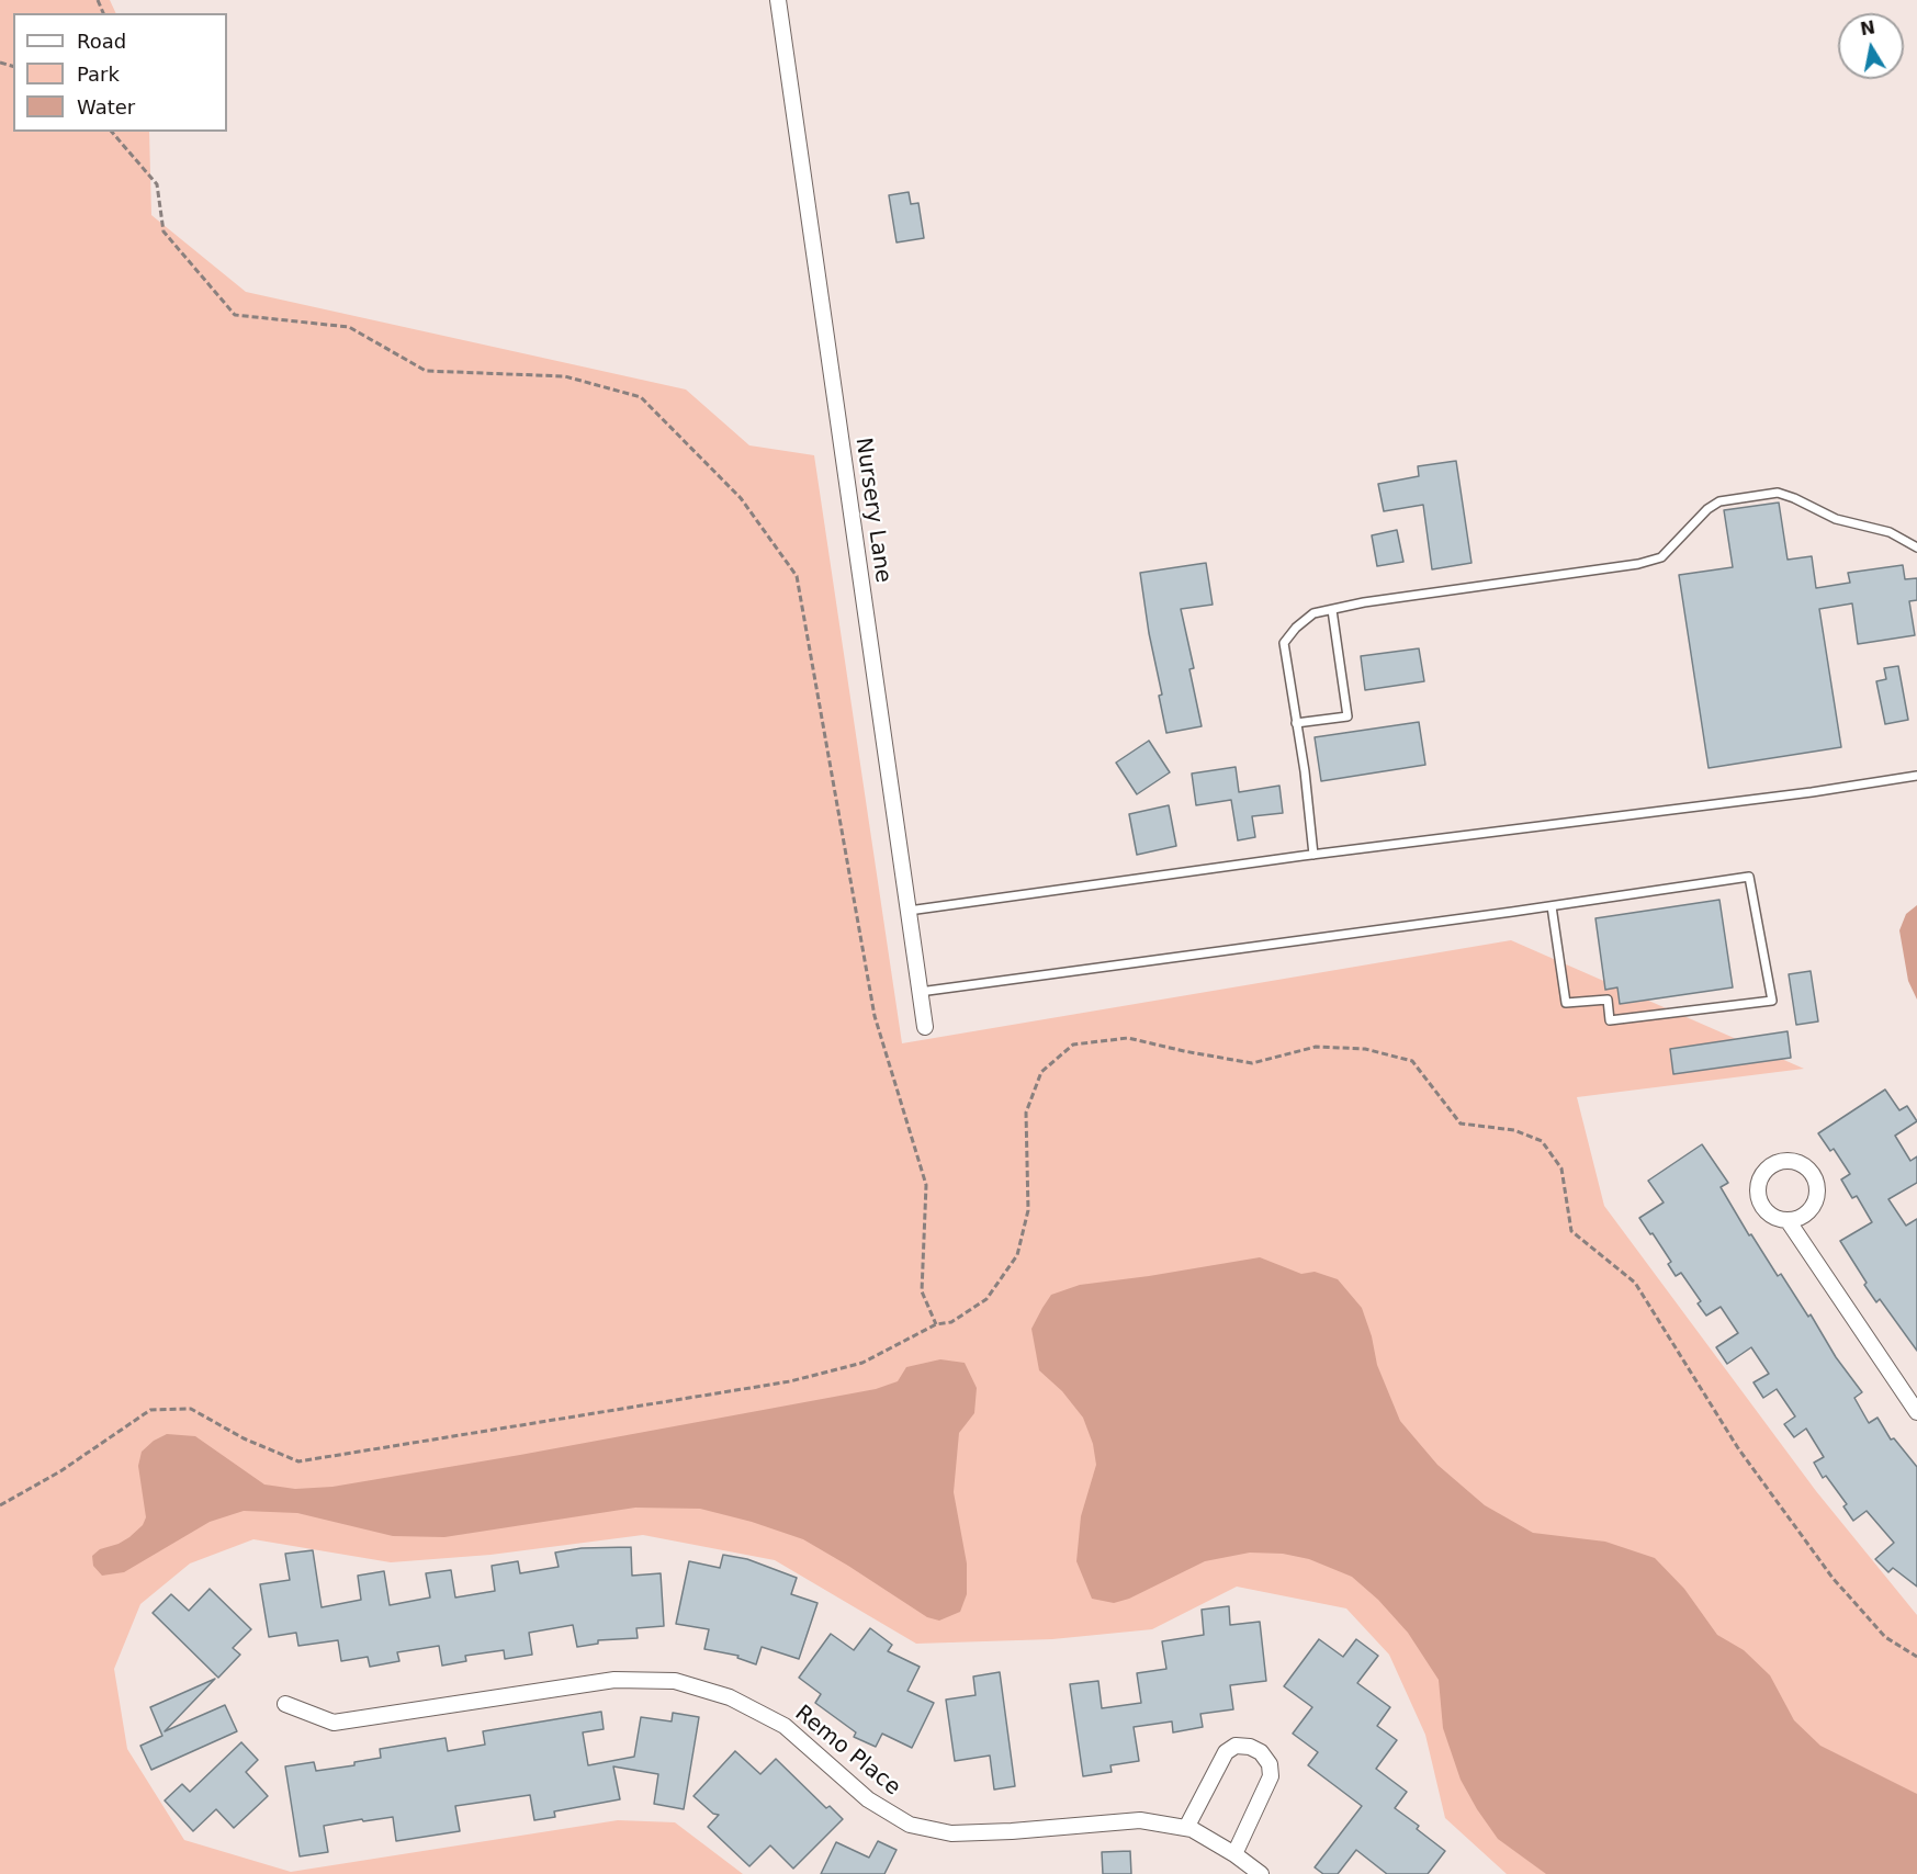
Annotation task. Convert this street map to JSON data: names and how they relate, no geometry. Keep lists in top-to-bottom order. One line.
{"streets":{"street":["Nursery Lane","Remo Place"]},"legend":["Road","Park","Water"],"north":"top"}
